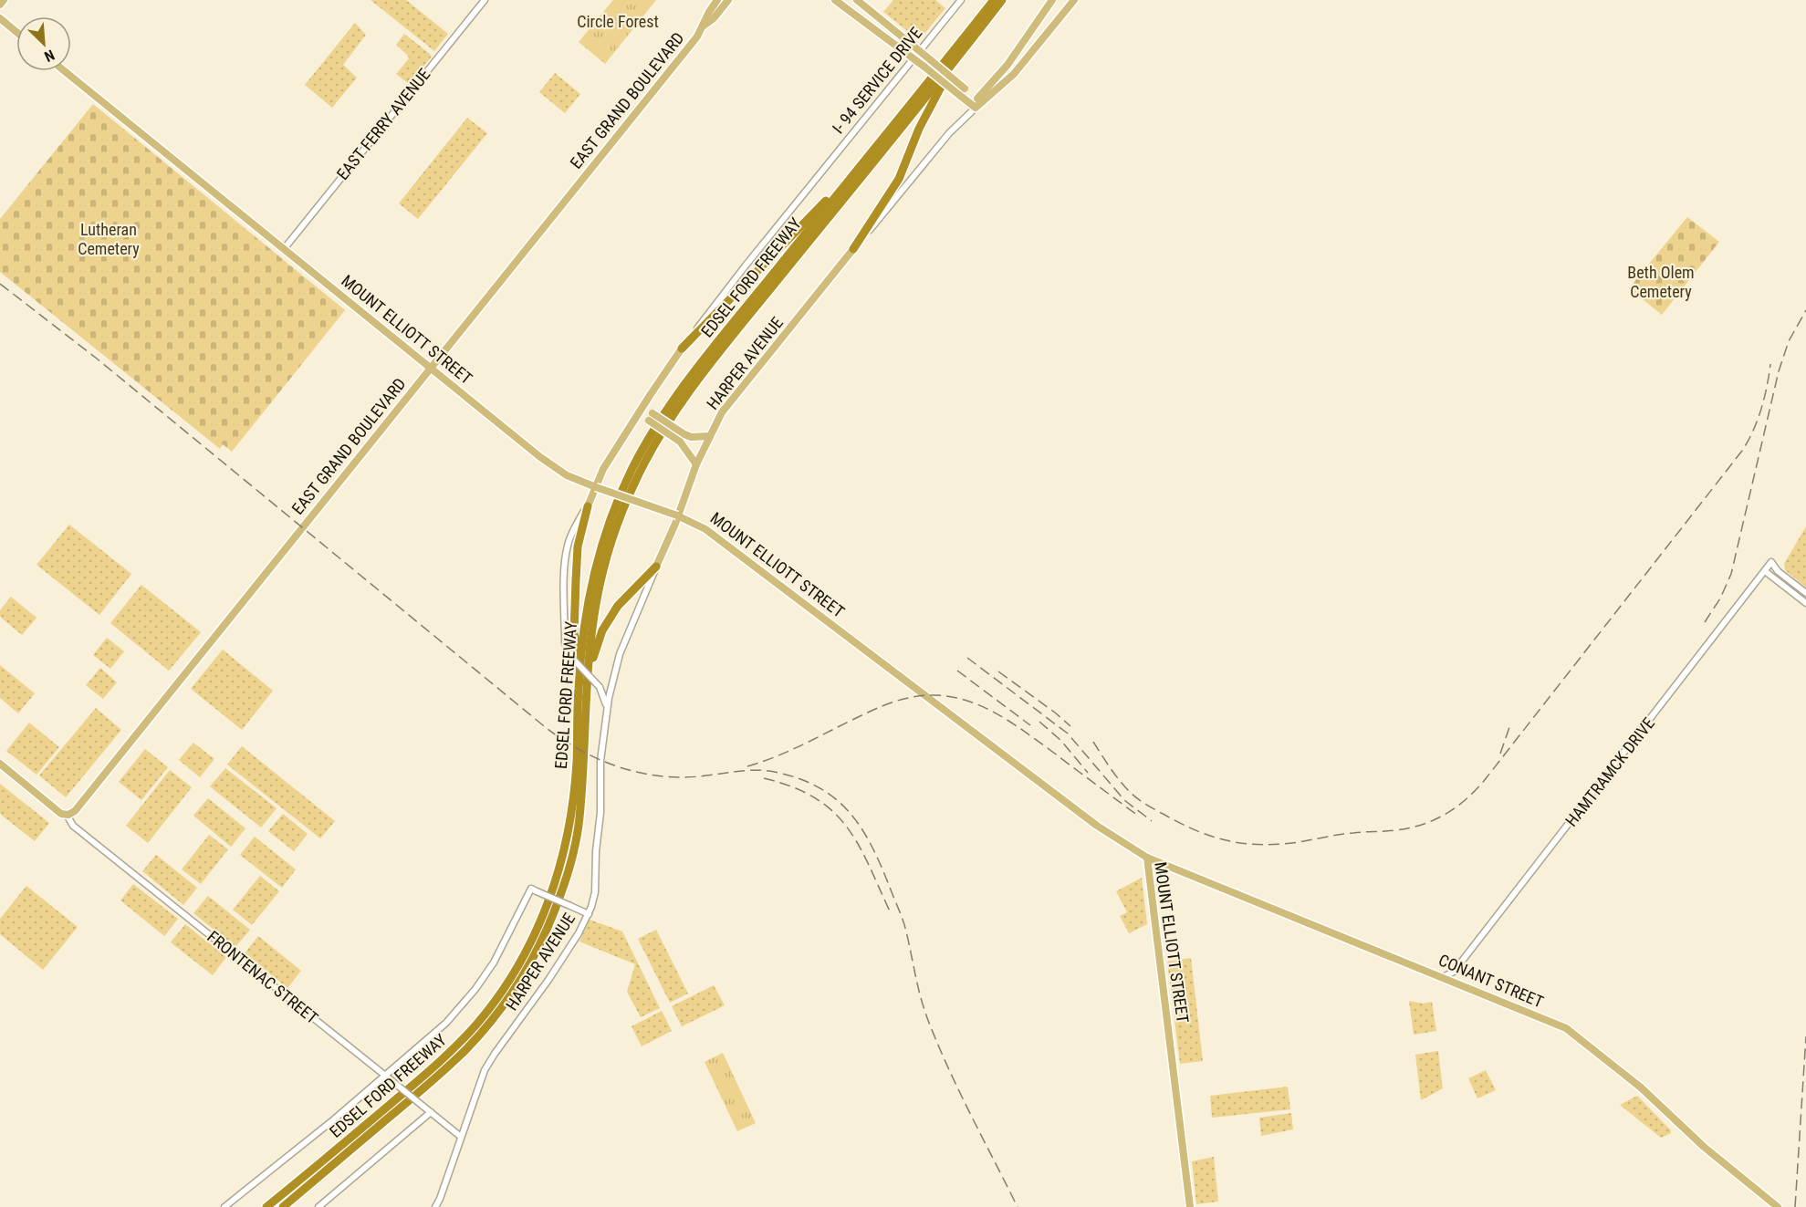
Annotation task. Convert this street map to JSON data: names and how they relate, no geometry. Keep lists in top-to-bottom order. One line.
{"streets":{"highway":["EDSEL FORD FREEWAY"],"main road":["EAST GRAND BOULEVARD","MOUNT ELLIOTT STREET","HARPER AVENUE","CONANT STREET"],"street":["I- 94 SERVICE DRIVE","EAST FERRY AVENUE","HAMTRAMCK DRIVE","FRONTENAC STREET"]},"crossings":[["EAST GRAND BOULEVARD","MOUNT ELLIOTT STREET"],["EAST GRAND BOULEVARD","FRONTENAC STREET"],["EAST FERRY AVENUE","MOUNT ELLIOTT STREET"],["MOUNT ELLIOTT STREET","HARPER AVENUE"],["MOUNT ELLIOTT STREET","CONANT STREET"],["HARPER AVENUE","FRONTENAC STREET"],["HAMTRAMCK DRIVE","CONANT STREET"]],"parks":["Circle Forest","Lutheran Cemetery","Beth Olem Cemetery"],"north":"bottom right"}
